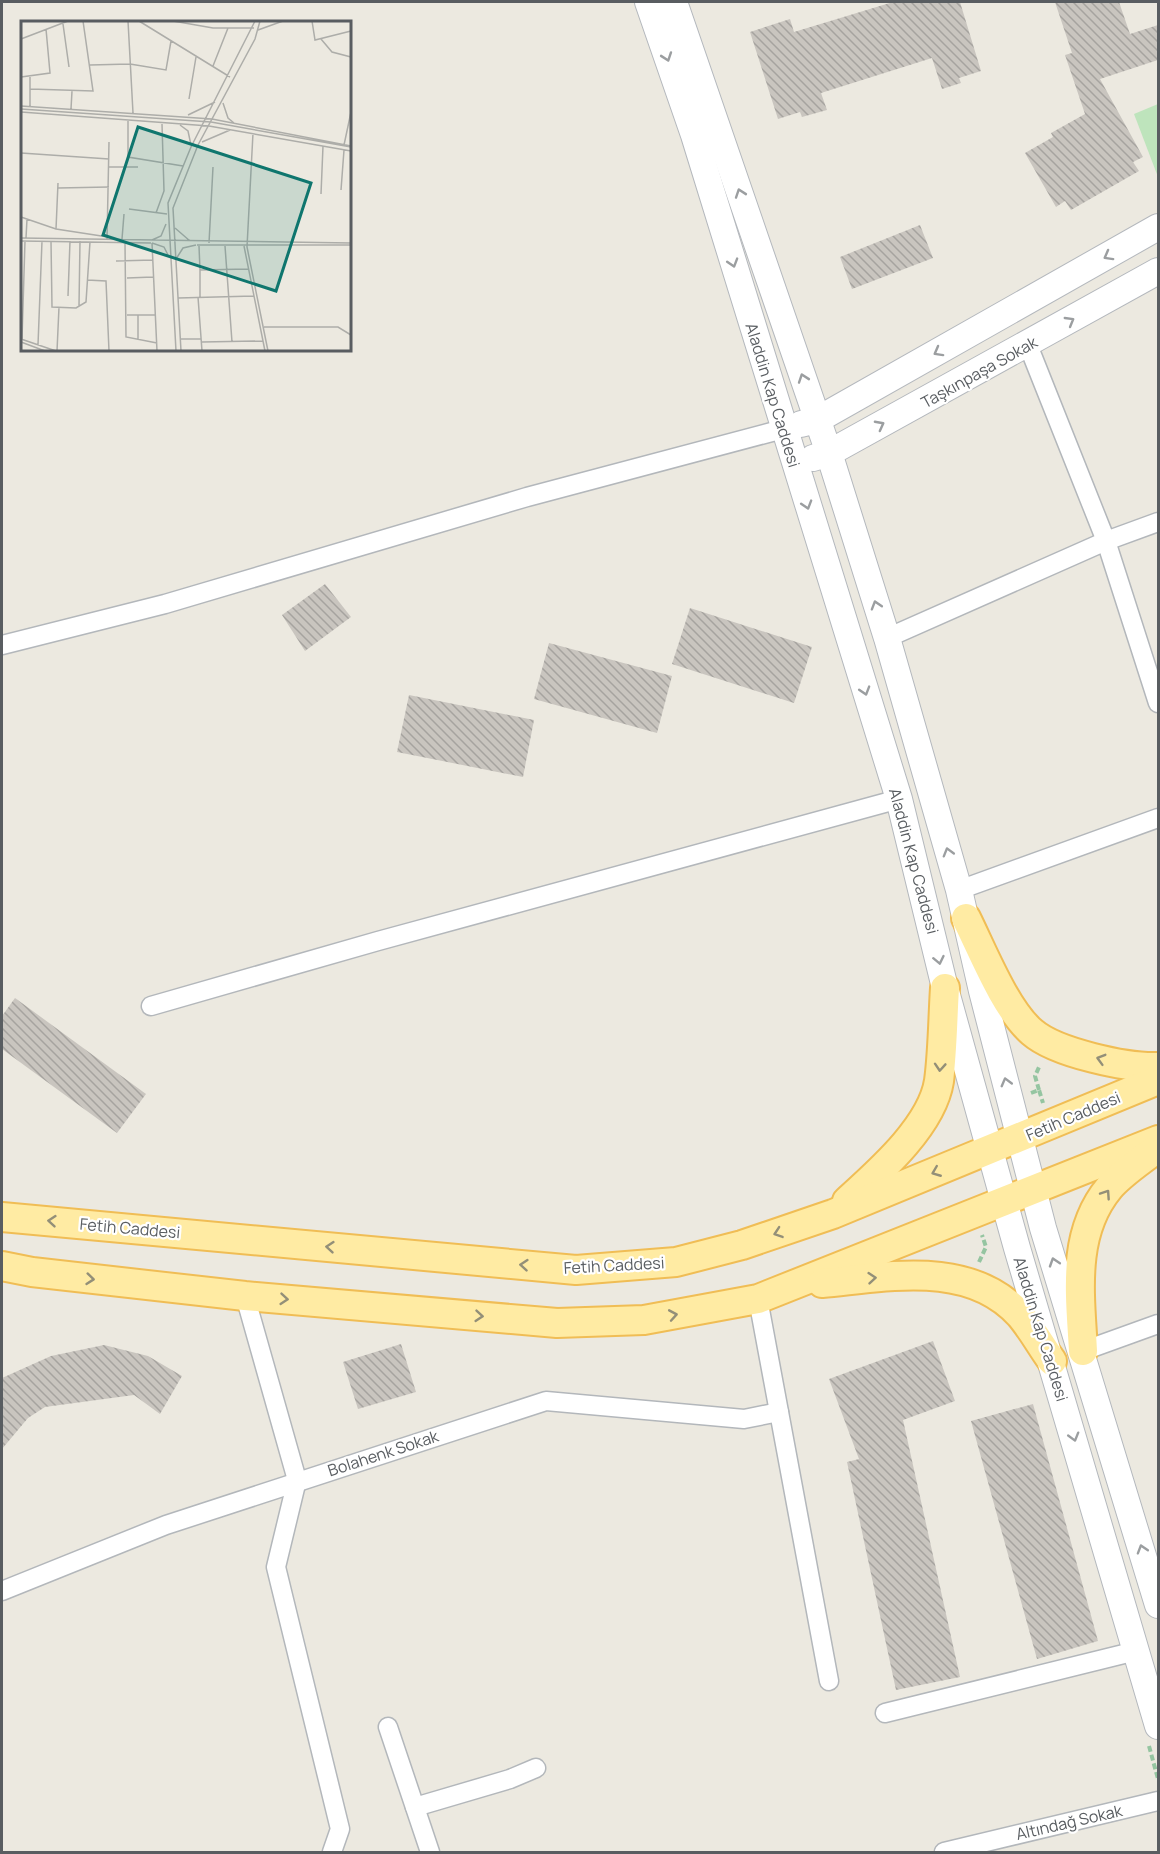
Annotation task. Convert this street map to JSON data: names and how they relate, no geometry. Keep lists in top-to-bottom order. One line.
{"streets":{"main road":["Fetih Caddesi"],"street":["Taşkınpaşa Sokak","Aladdin Kap Caddesi","Bolahenk Sokak","Altındağ Sokak"]},"crossings":[["Taşkınpaşa Sokak","Aladdin Kap Caddesi"],["Aladdin Kap Caddesi","Fetih Caddesi"]]}
